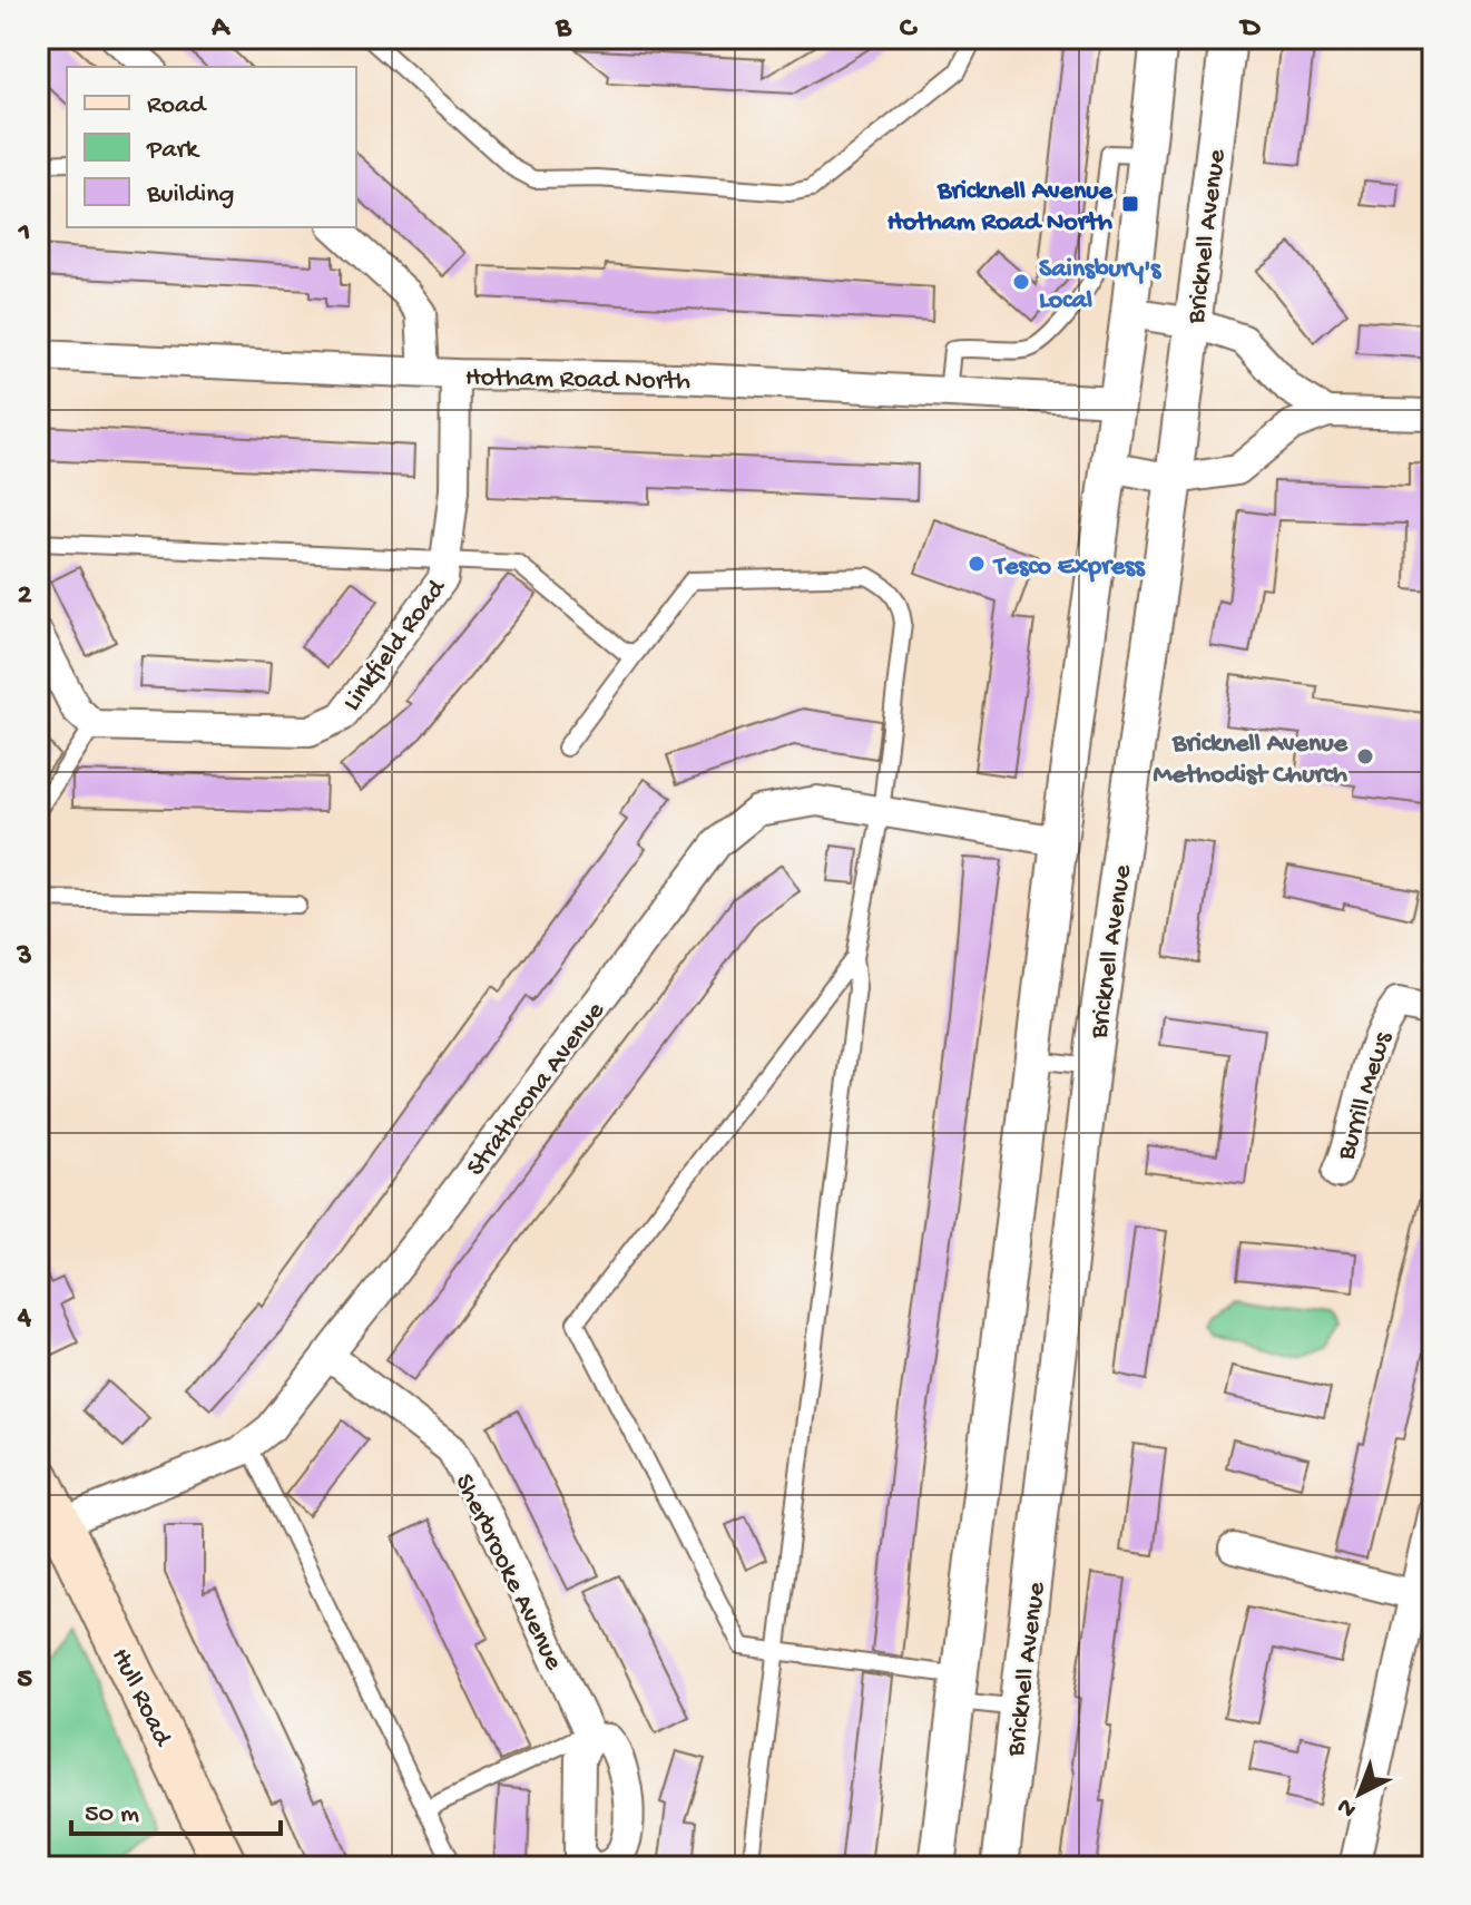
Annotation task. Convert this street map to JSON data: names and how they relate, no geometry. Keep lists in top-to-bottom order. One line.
{"streets":{"main road":["Hull Road"],"street":["Bricknell Avenue","Hotham Road North","Linkfield Road","Strathcona Avenue","Burrill Mews","Sherbrooke Avenue"]},"crossings":[["Hotham Road North","Linkfield Road"],["Strathcona Avenue","Sherbrooke Avenue"],["Strathcona Avenue","Hull Road"]],"places":{"transit":["Bricknell Avenue Hotham Road North"],"other":["Sainsbury's Local","Tesco Express","Bricknell Avenue Methodist Church"]},"legend":["Road","Park","Building"],"scale_bar":"50 m","north":"bottom left","grid":{"columns":["A","B","C","D"],"rows":["1","2","3","4","5"]}}
